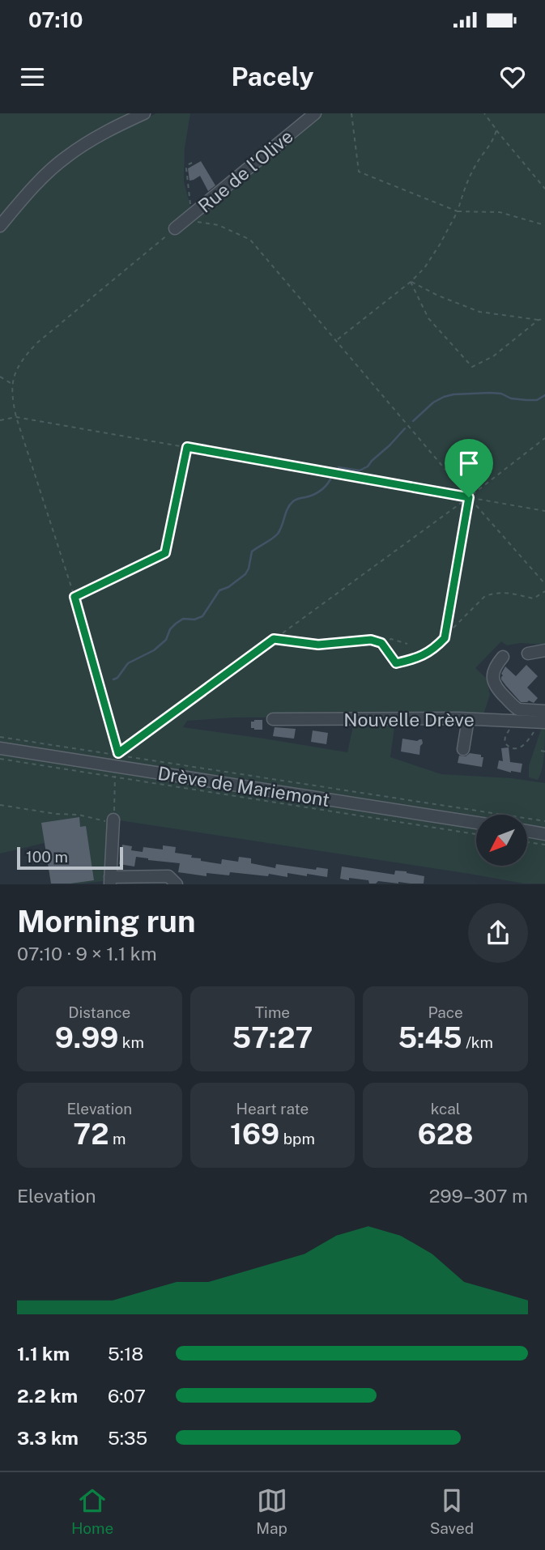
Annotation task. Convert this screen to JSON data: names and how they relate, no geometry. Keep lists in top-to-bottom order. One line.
{"streets":{"street":["Rue de l'Olive","Nouvelle Drève","Drève de Mariemont"]},"scale_bar":"100 m","north":"bottom left","page":{"status":"07:10","header":"Pacely","scale":"100 m","heading":["Morning run","07:10 · 9 × 1.1 km"],"stats":[["Distance","9.99 km"],["Time","57:27"],["Pace","5:45 /km"],["Elevation","72 m"],["Heart rate","169 bpm"],["kcal","628"]],"chart":["Elevation","299–307 m"],"list":[{"name":"1.1 km","note":"5:18"},{"name":"2.2 km","note":"6:07"},{"name":"3.3 km","note":"5:35"}],"tabs":["Home","Map","Saved"]}}
